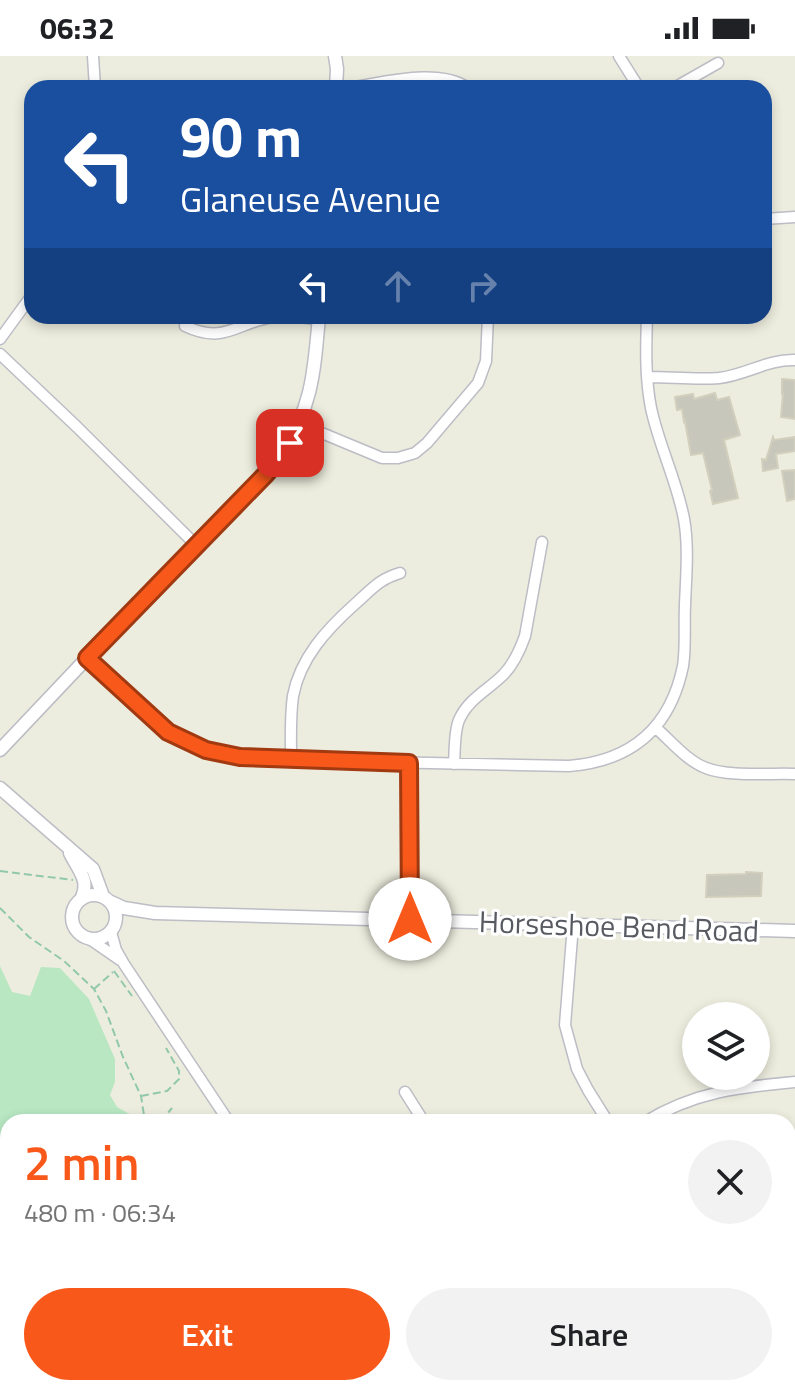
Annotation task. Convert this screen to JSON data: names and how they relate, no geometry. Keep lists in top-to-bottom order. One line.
{"streets":{"street":["Horseshoe Bend Road"]},"page":{"status":"06:32","turn":["90 m","Glaneuse Avenue"],"heading":["2 min","480 m · 06:34"],"buttons":["Exit","Share"]}}
